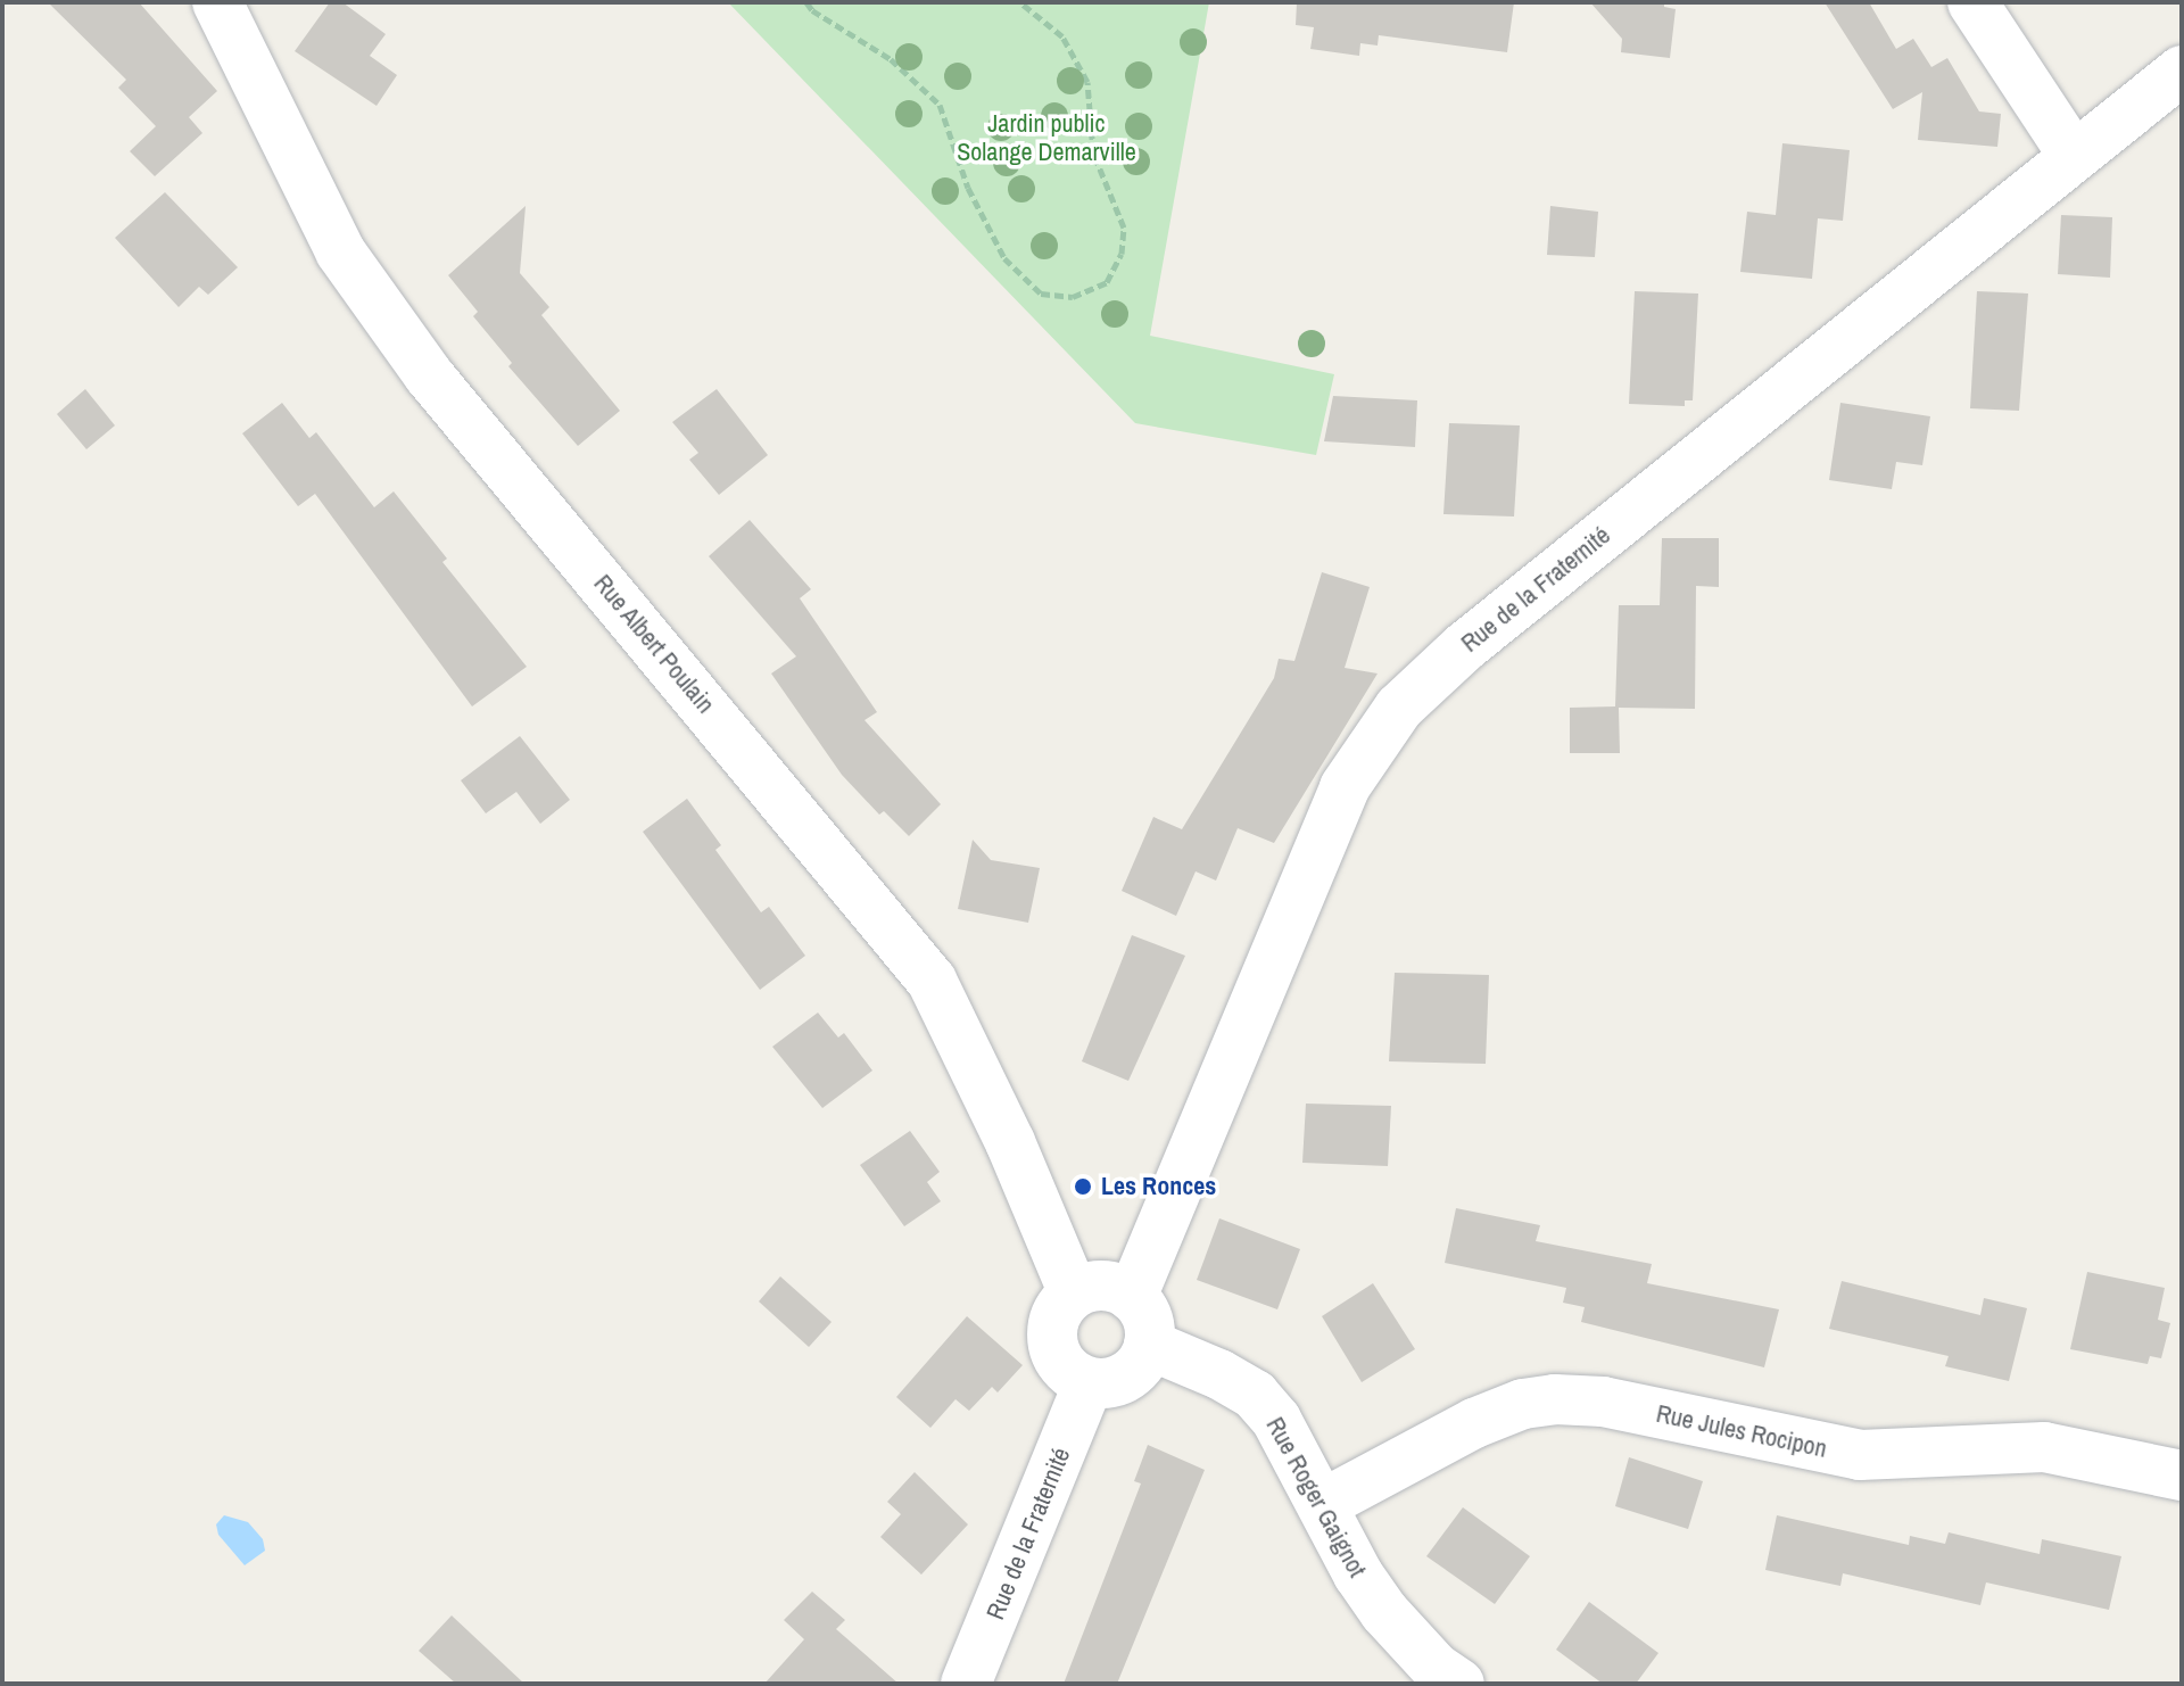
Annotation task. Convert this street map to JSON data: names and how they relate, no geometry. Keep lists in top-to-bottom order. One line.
{"streets":{"street":["Rue de la Fraternité","Rue Albert Poulain","Rue Jules Rocipon","Rue Roger Gaignot"]},"crossings":[["Rue de la Fraternité","Rue Albert Poulain"],["Rue de la Fraternité","Rue Roger Gaignot"],["Rue Albert Poulain","Rue Roger Gaignot"],["Rue Jules Rocipon","Rue Roger Gaignot"]],"parks":["Jardin public Solange Demarville"],"places":["Les Ronces"]}
